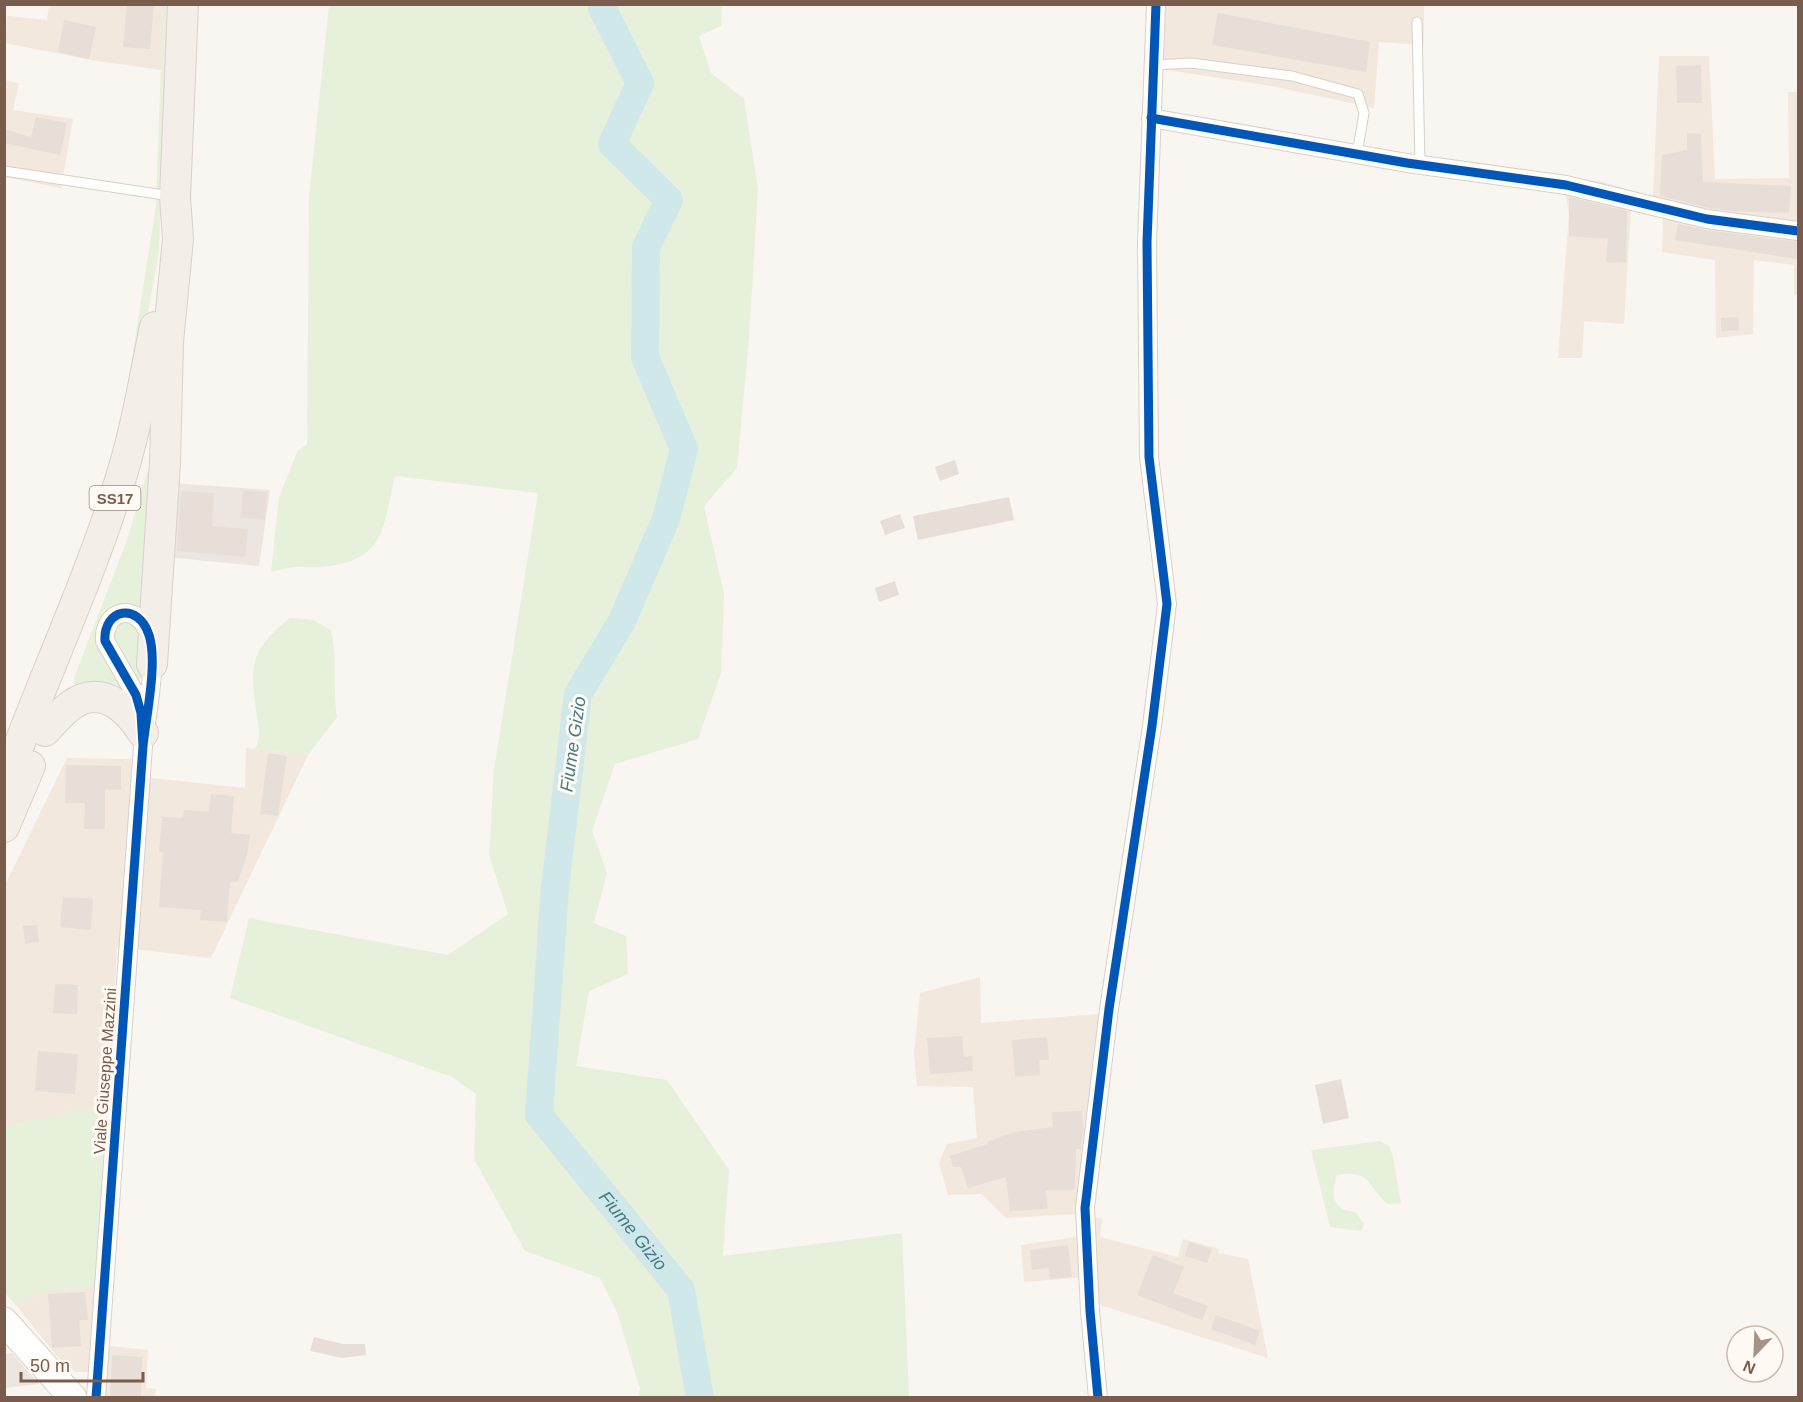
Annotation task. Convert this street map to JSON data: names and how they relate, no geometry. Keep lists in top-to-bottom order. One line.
{"streets":{"main road":["SS17"],"street":["Viale Giuseppe Mazzini"]},"water":["Fiume Gizio"],"scale_bar":"50 m","north":"bottom left"}
